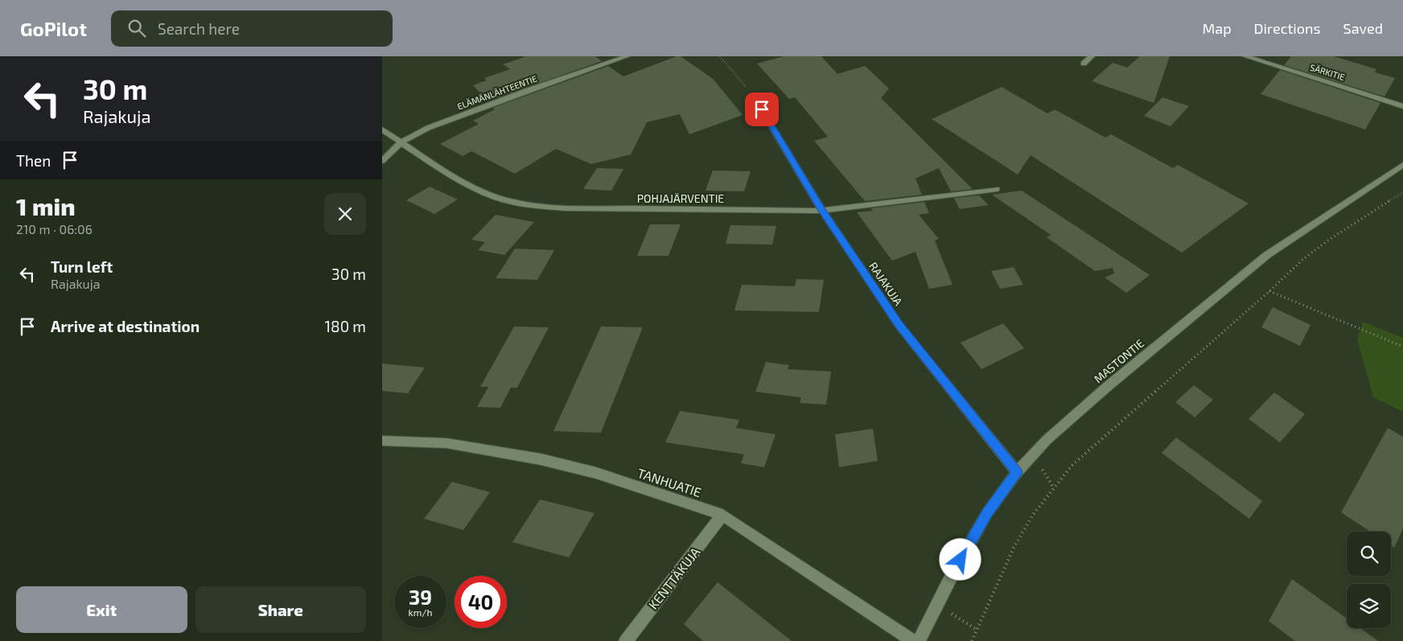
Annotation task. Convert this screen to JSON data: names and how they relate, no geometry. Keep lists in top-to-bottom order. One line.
{"streets":{"street":["SÄRKITIE","ELÄMÄNLÄHTEENTIE","POHJAJÄRVENTIE","RAJAKUJA","MASTONTIE","TANHUATIE","KENTTÄKUJA"]},"crossings":[["ELÄMÄNLÄHTEENTIE","POHJAJÄRVENTIE"],["POHJAJÄRVENTIE","RAJAKUJA"],["RAJAKUJA","MASTONTIE"],["TANHUATIE","KENTTÄKUJA"]],"page":{"header":"GoPilot","search":"Search here","nav":["Map","Directions","Saved"],"turn":["30 m","Rajakuja"],"then":"Then","heading":["1 min","210 m · 06:06"],"list":[{"name":"Turn left","note":"Rajakuja","value":"30 m"},{"name":"Arrive at destination","value":"180 m"}],"speed":"39 km/h","limit":"40","buttons":["Exit","Share"]}}
